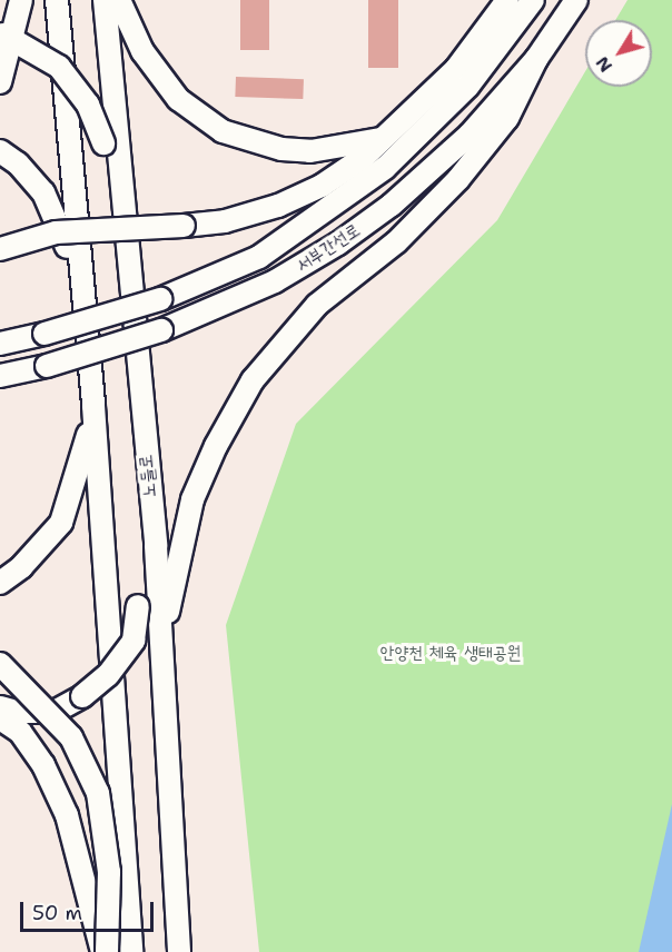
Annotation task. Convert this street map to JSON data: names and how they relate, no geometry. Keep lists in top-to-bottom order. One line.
{"streets":{"main road":["서부간선로","노들로"]},"parks":["안양천 체육 생태공원"],"scale_bar":"50 m","north":"bottom left"}
